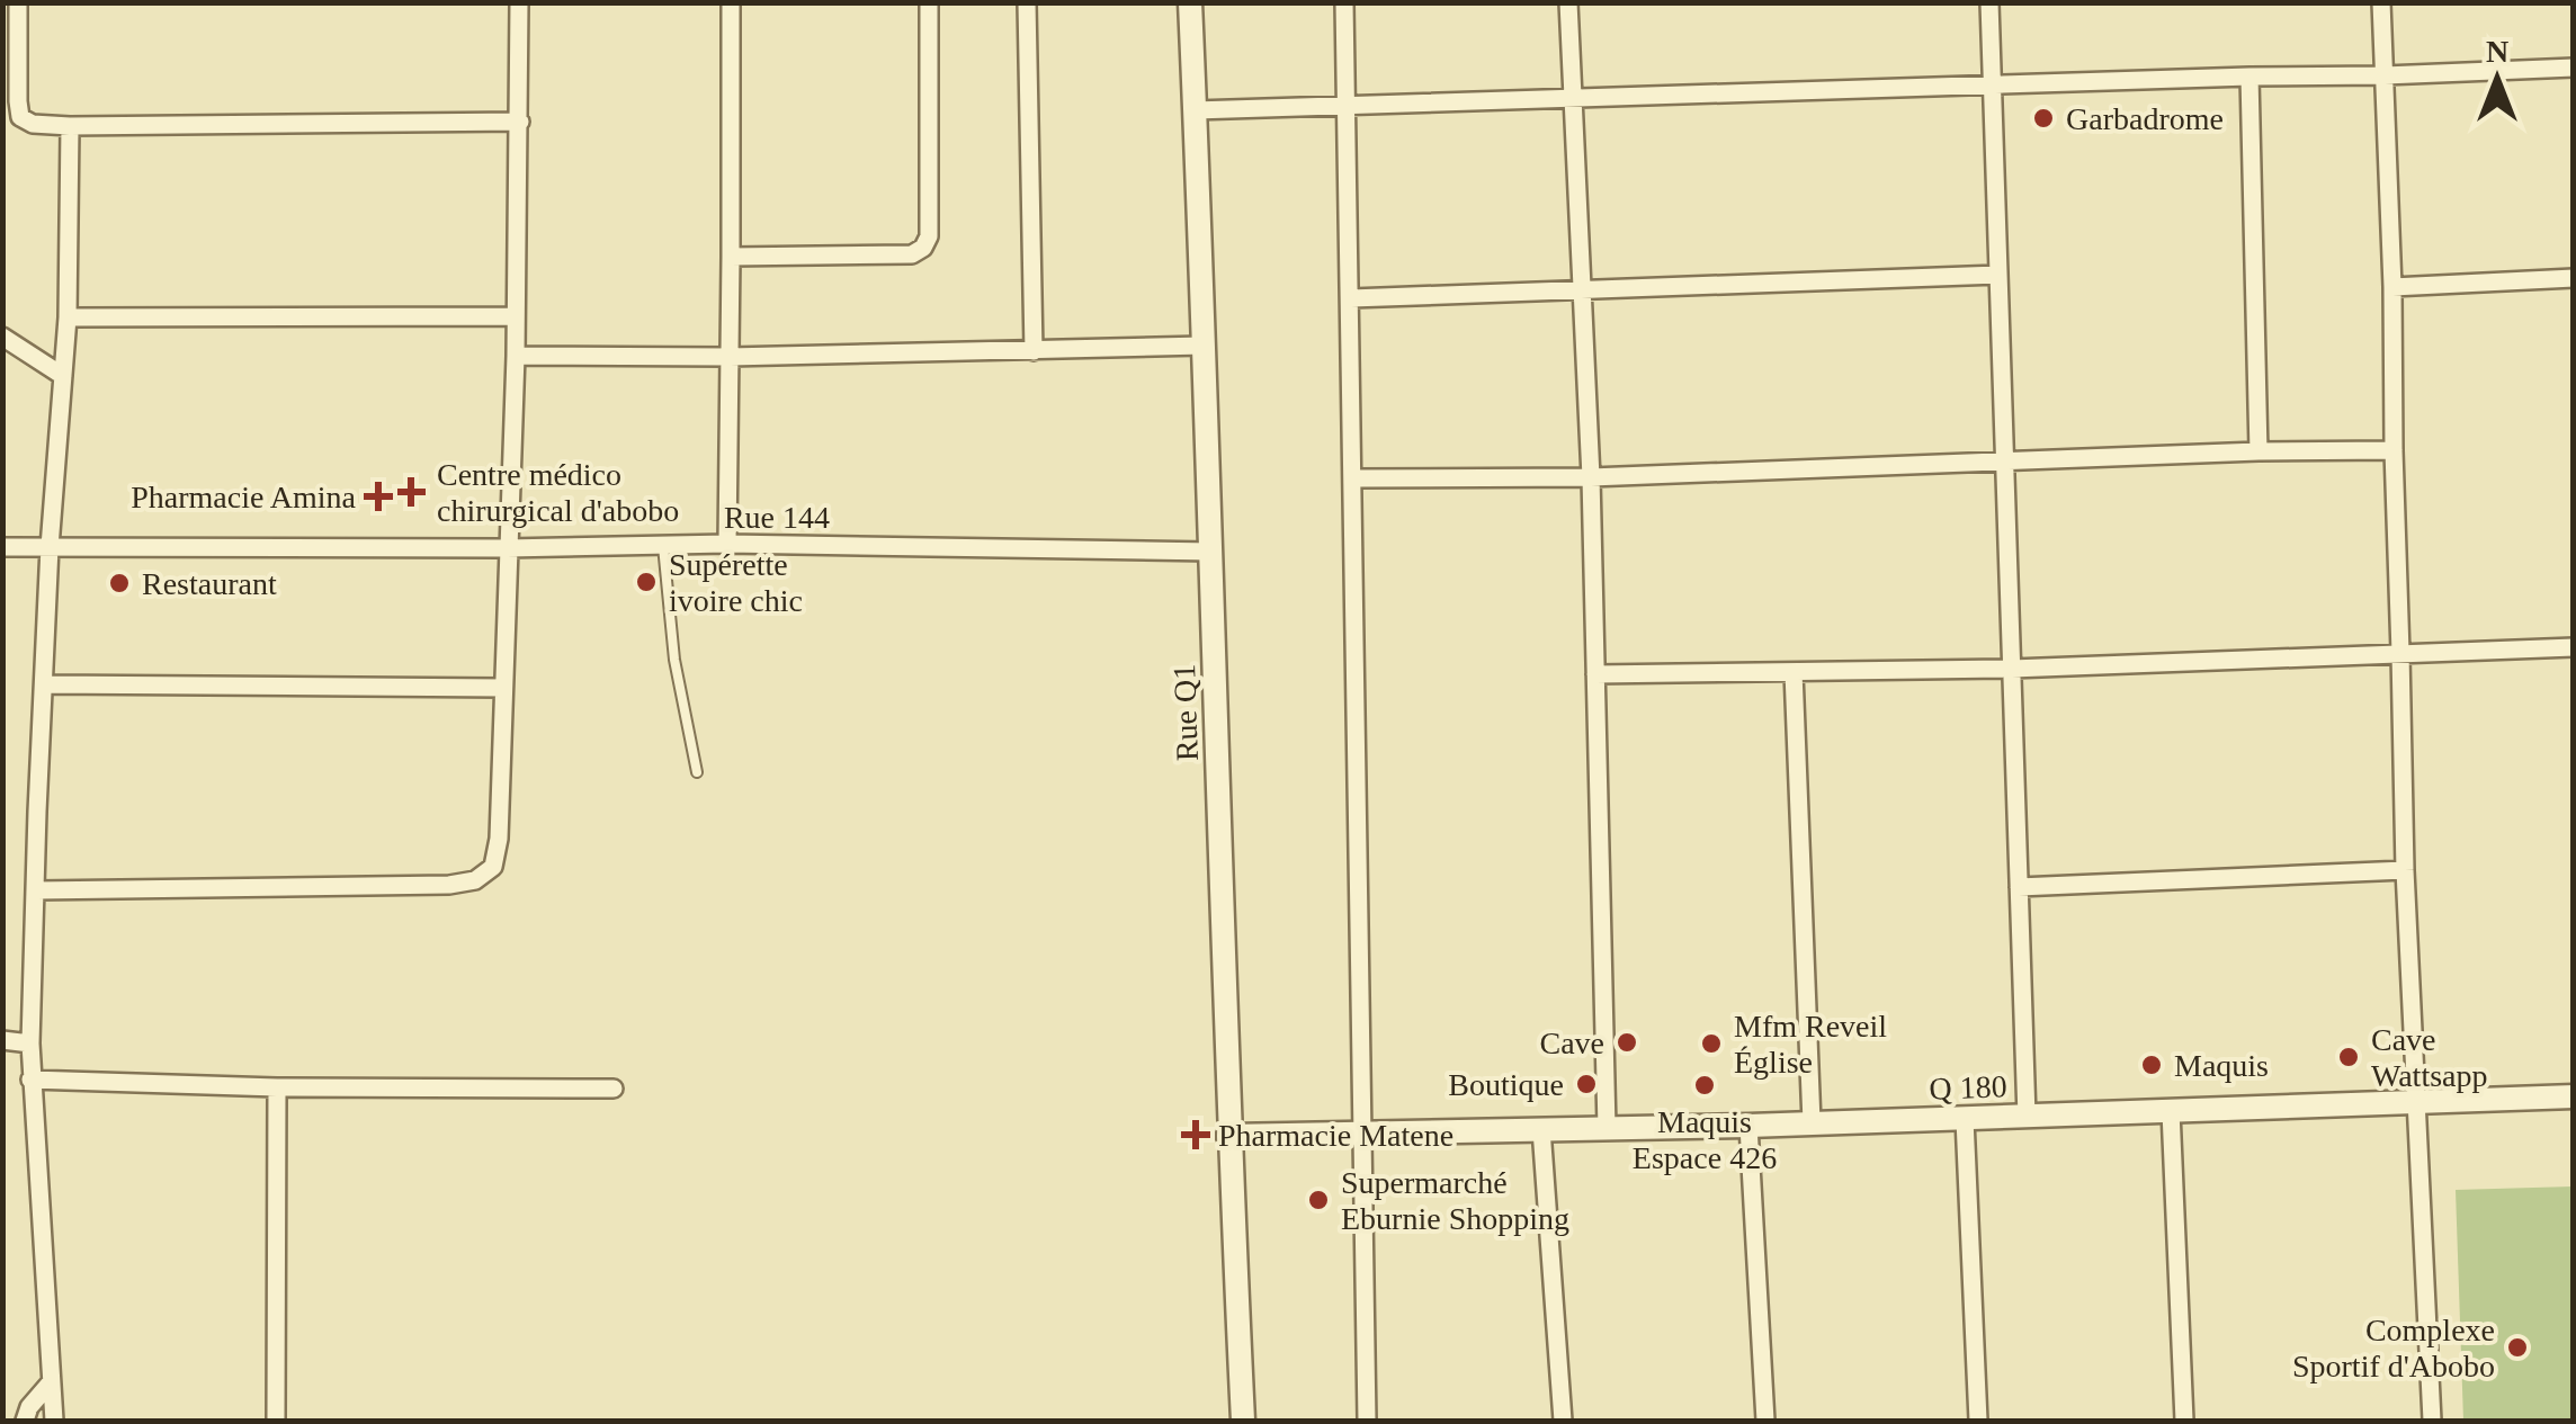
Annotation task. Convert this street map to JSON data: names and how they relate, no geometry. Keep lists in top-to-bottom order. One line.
{"streets":{"street":["Rue 144","Rue Q1","Q 180"]},"crossings":[["Rue 144","Rue Q1"],["Rue Q1","Q 180"]],"places":{"other":["Garbadrome","Supérette ivoire chic","Restaurant","Cave","Mfm Reveil Église","Cave Wattsapp","Maquis","Boutique","Maquis Espace 426","Supermarché Eburnie Shopping","Complexe Sportif d'Abobo"],"health":["Centre médico chirurgical d'abobo","Pharmacie Amina","Pharmacie Matene"]},"north":"top"}
